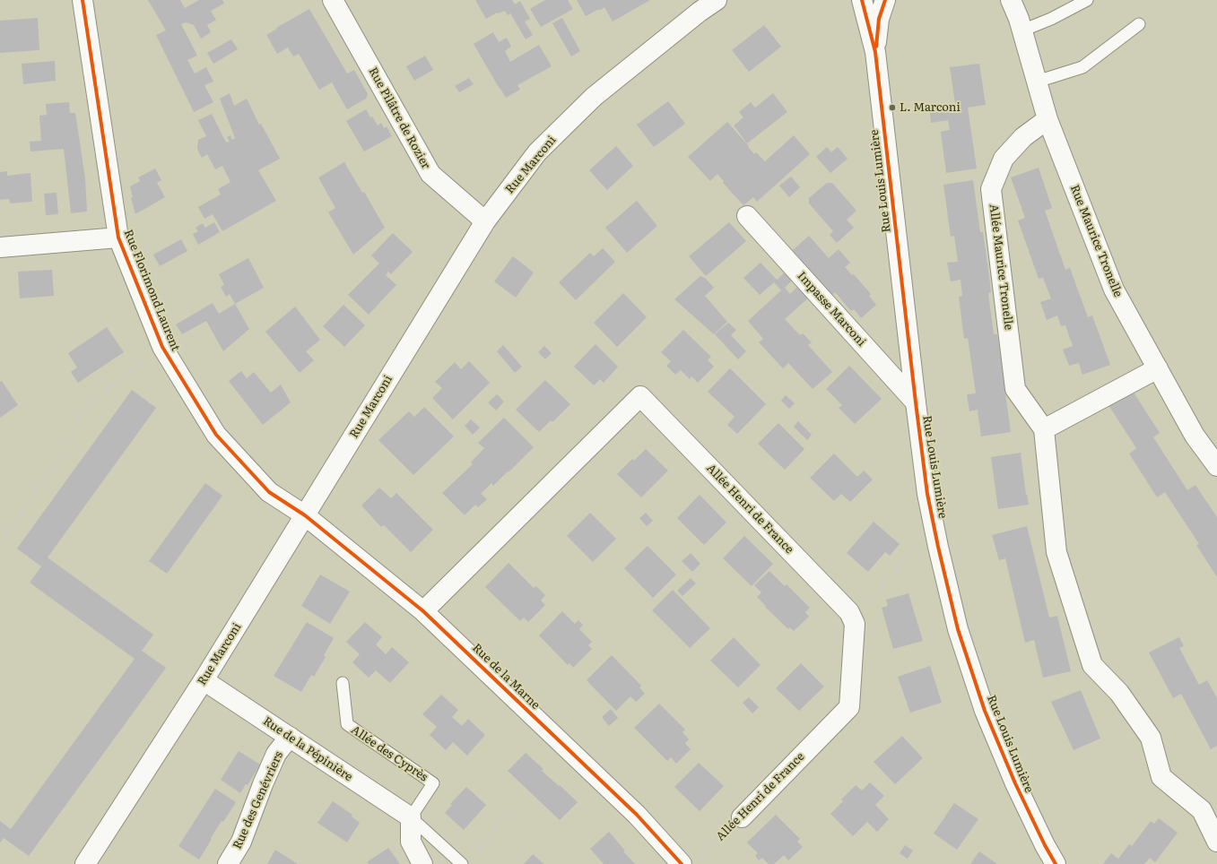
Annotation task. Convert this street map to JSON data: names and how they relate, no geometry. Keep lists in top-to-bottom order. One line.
{"streets":{"street":["Rue Pilâtre de Rozier","Rue Marconi","Rue Louis Lumière","Rue Maurice Tronelle","Allée Maurice Tronelle","Rue Florimond Laurent","Impasse Marconi","Allée Henri de France","Rue de la Marne","Rue de la Pépinière","Rue des Genévriers"],"lane":["Allée des Cyprès"]},"crossings":[["Rue Pilâtre de Rozier","Rue Marconi"],["Rue Marconi","Rue Florimond Laurent"],["Rue Marconi","Rue de la Marne"],["Rue Marconi","Rue de la Pépinière"],["Rue Louis Lumière","Impasse Marconi"],["Rue Maurice Tronelle","Allée Maurice Tronelle"],["Rue Florimond Laurent","Rue de la Marne"],["Allée Henri de France","Rue de la Marne"],["Rue de la Pépinière","Allée des Cyprès"],["Rue de la Pépinière","Rue des Genévriers"]],"places":["L. Marconi"]}
